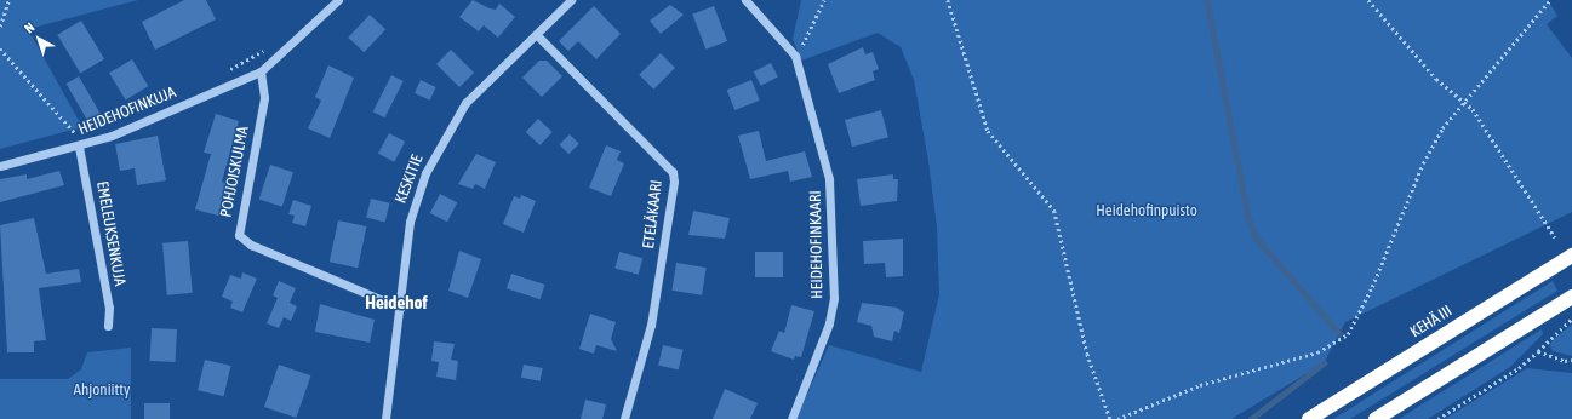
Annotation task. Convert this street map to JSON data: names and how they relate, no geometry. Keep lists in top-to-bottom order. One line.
{"streets":{"highway":["KEHÄ III"],"street":["HEIDEHOFINKUJA","POHJOISKULMA","KESKITIE","ETELÄKAARI","EMELEUKSENKUJA","HEIDEHOFINKAARI"]},"crossings":[["HEIDEHOFINKUJA","POHJOISKULMA"],["HEIDEHOFINKUJA","EMELEUKSENKUJA"],["POHJOISKULMA","KESKITIE"],["KESKITIE","ETELÄKAARI"]],"districts":["Heidehof"],"parks":["Heidehofinpuisto","Ahjoniitty"],"north":"top left"}
